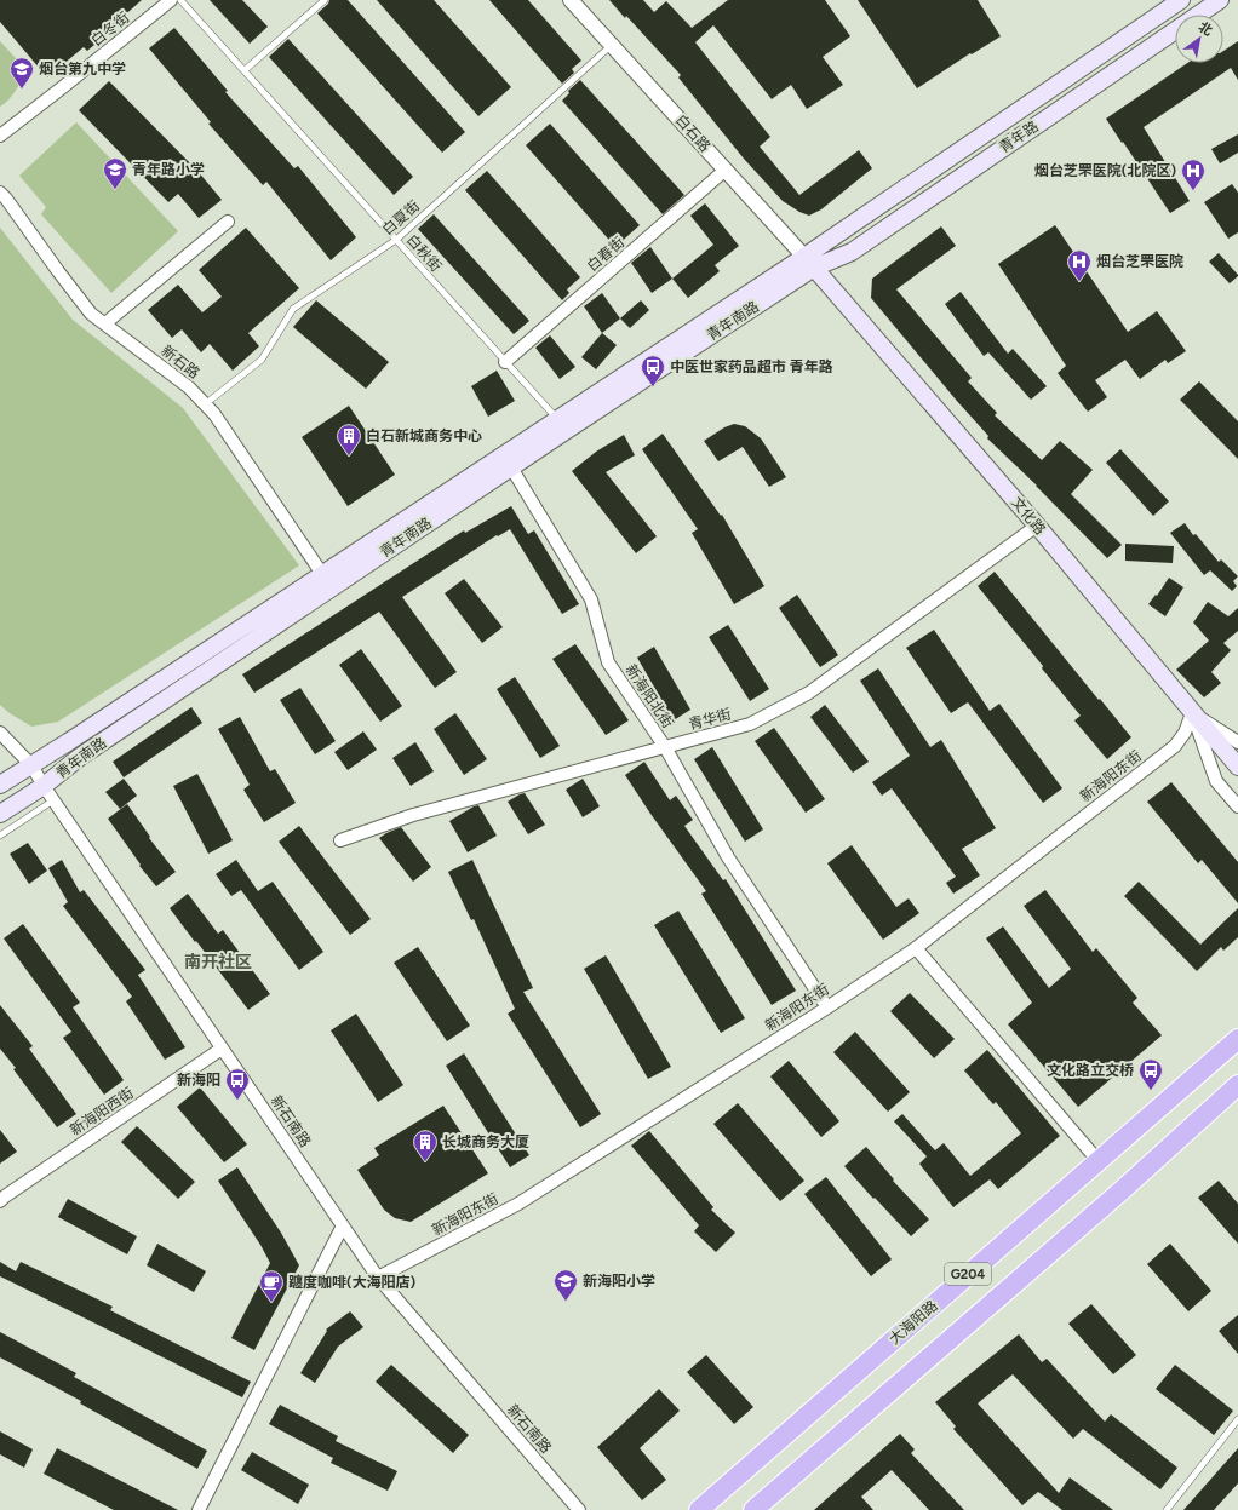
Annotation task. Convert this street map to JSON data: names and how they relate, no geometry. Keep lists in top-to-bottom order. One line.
{"streets":{"highway":["G204","大海阳路"],"main road":["青年路","青年南路","文化路"],"street":["白冬街","白石路","白春街","新石路","新海阳北街","青华街","新海阳东街","新海阳西街","新石南路"],"lane":["白夏街","白秋街"]},"crossings":[["白石路","青年路"],["白石路","白夏街"],["白石路","白春街"],["白石路","青年南路"],["白石路","文化路"],["青年路","青年南路"],["青年路","文化路"],["白夏街","白秋街"],["白夏街","新石路"],["白秋街","白春街"],["白秋街","青年南路"],["青年南路","新石路"],["青年南路","文化路"],["青年南路","新海阳北街"],["青年南路","新石南路"],["文化路","青华街"],["文化路","新海阳东街"],["新海阳北街","青华街"],["新海阳北街","新海阳东街"],["新海阳东街","新石南路"],["新海阳西街","新石南路"]],"districts":["南开社区"],"places":{"school or university":["烟台第九中学","青年路小学","新海阳小学"],"hospital":["烟台芝罘医院(北院区)","烟台芝罘医院"],"bus stop":["中医世家药品超市 青年路","文化路立交桥","新海阳"],"building":["白石新城商务中心","长城商务大厦"],"cafe":["躔度咖啡(大海阳店)"]},"north":"top right"}
